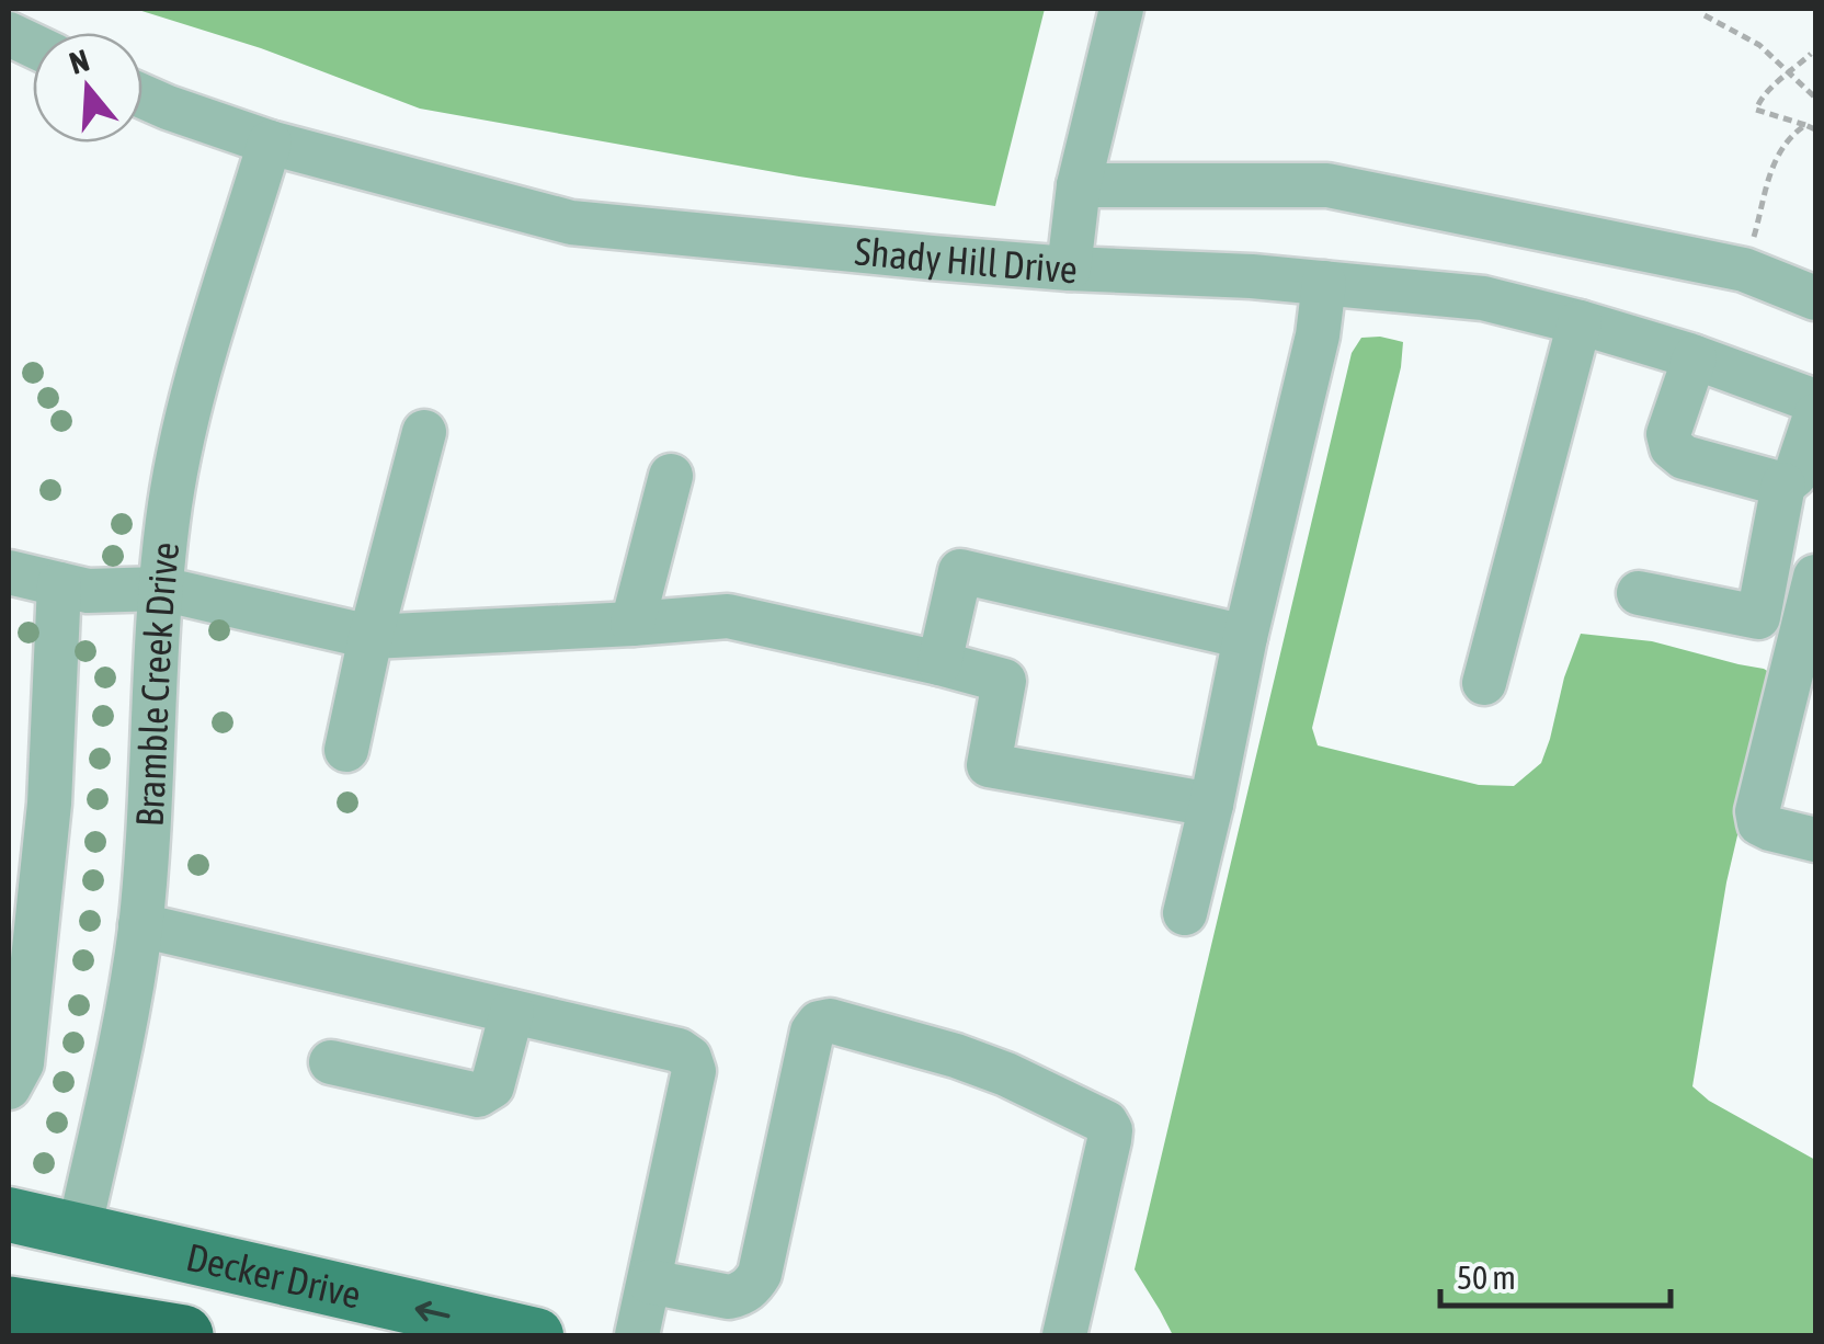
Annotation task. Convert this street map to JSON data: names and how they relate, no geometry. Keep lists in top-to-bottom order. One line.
{"streets":{"main road":["Decker Drive"],"street":["Shady Hill Drive","Bramble Creek Drive"]},"crossings":[["Shady Hill Drive","Bramble Creek Drive"],["Bramble Creek Drive","Decker Drive"]],"one_way":["Decker Drive"],"scale_bar":"50 m","north":"top"}
